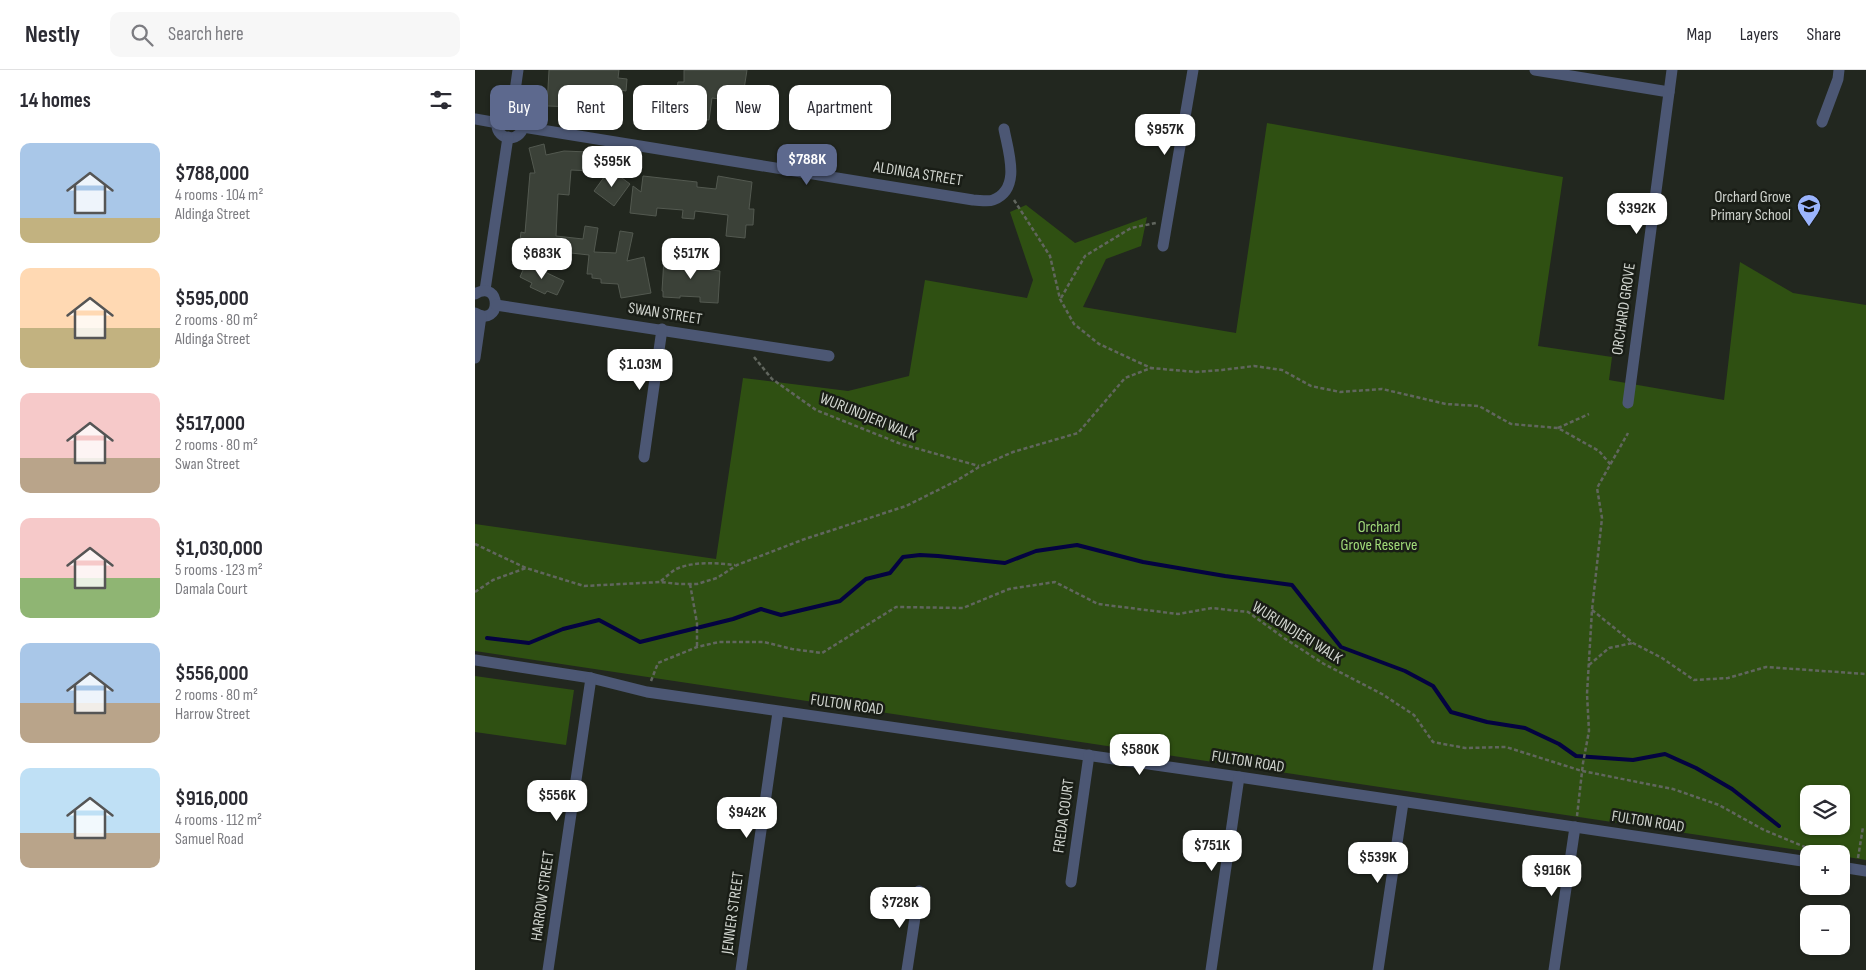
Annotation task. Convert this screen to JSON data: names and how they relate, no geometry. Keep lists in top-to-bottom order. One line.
{"streets":{"street":["ALDINGA STREET","ORCHARD GROVE","SWAN STREET","FULTON ROAD","FREDA COURT","HARROW STREET","JENNER STREET"],"path":["WURUNDJERI WALK"]},"crossings":[["SWAN STREET","WURUNDJERI WALK"],["WURUNDJERI WALK","FULTON ROAD"],["FULTON ROAD","FREDA COURT"],["FULTON ROAD","HARROW STREET"],["FULTON ROAD","JENNER STREET"]],"parks":["Orchard Grove Reserve"],"places":{"school or university":["Orchard Grove Primary School"]},"page":{"header":"Nestly","search":"Search here","nav":["Map","Layers","Share"],"heading":"14 homes","chip":["Buy","Rent","Filters","New","Apartment"],"price":["$957K","$788K","$595K","$392K","$683K","$517K","$1.03M","$580K","$556K","$942K","$751K","$539K","$916K","$728K"],"list":[{"name":"$788,000","note":"4 rooms · 104 m² · Aldinga Street"},{"name":"$595,000","note":"2 rooms · 80 m² · Aldinga Street"},{"name":"$517,000","note":"2 rooms · 80 m² · Swan Street"},{"name":"$1,030,000","note":"5 rooms · 123 m² · Damala Court"},{"name":"$556,000","note":"2 rooms · 80 m² · Harrow Street"},{"name":"$916,000","note":"4 rooms · 112 m² · Samuel Road"}],"map_buttons":["+","−"]}}
